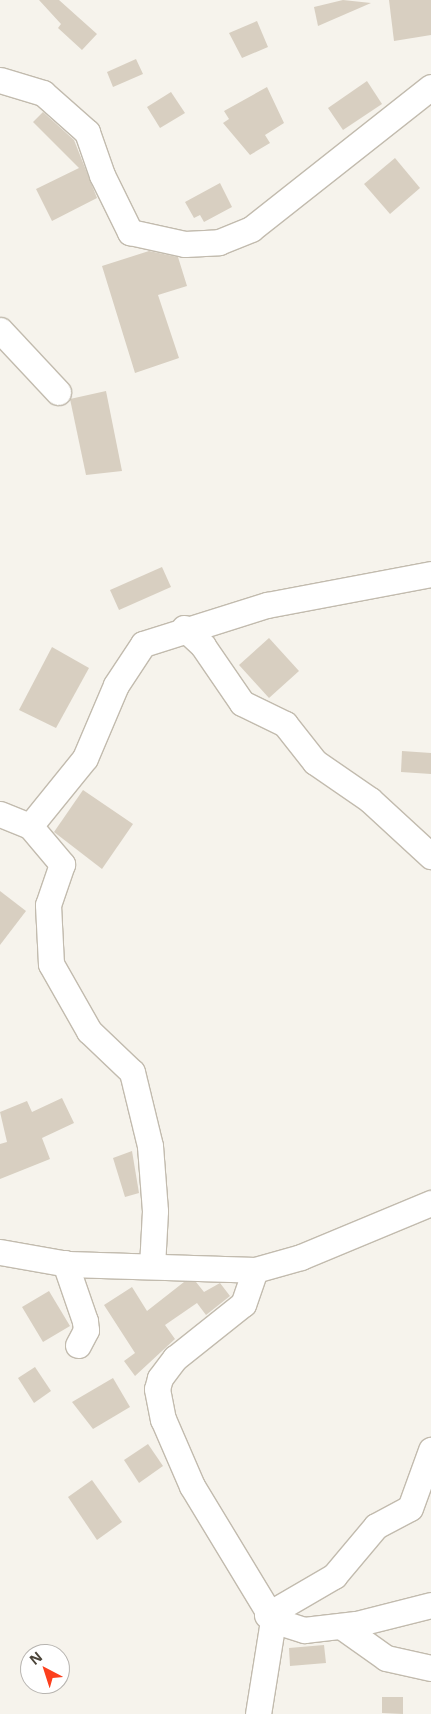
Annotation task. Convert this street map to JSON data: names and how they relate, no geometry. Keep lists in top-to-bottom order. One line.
{"north":"top left"}
